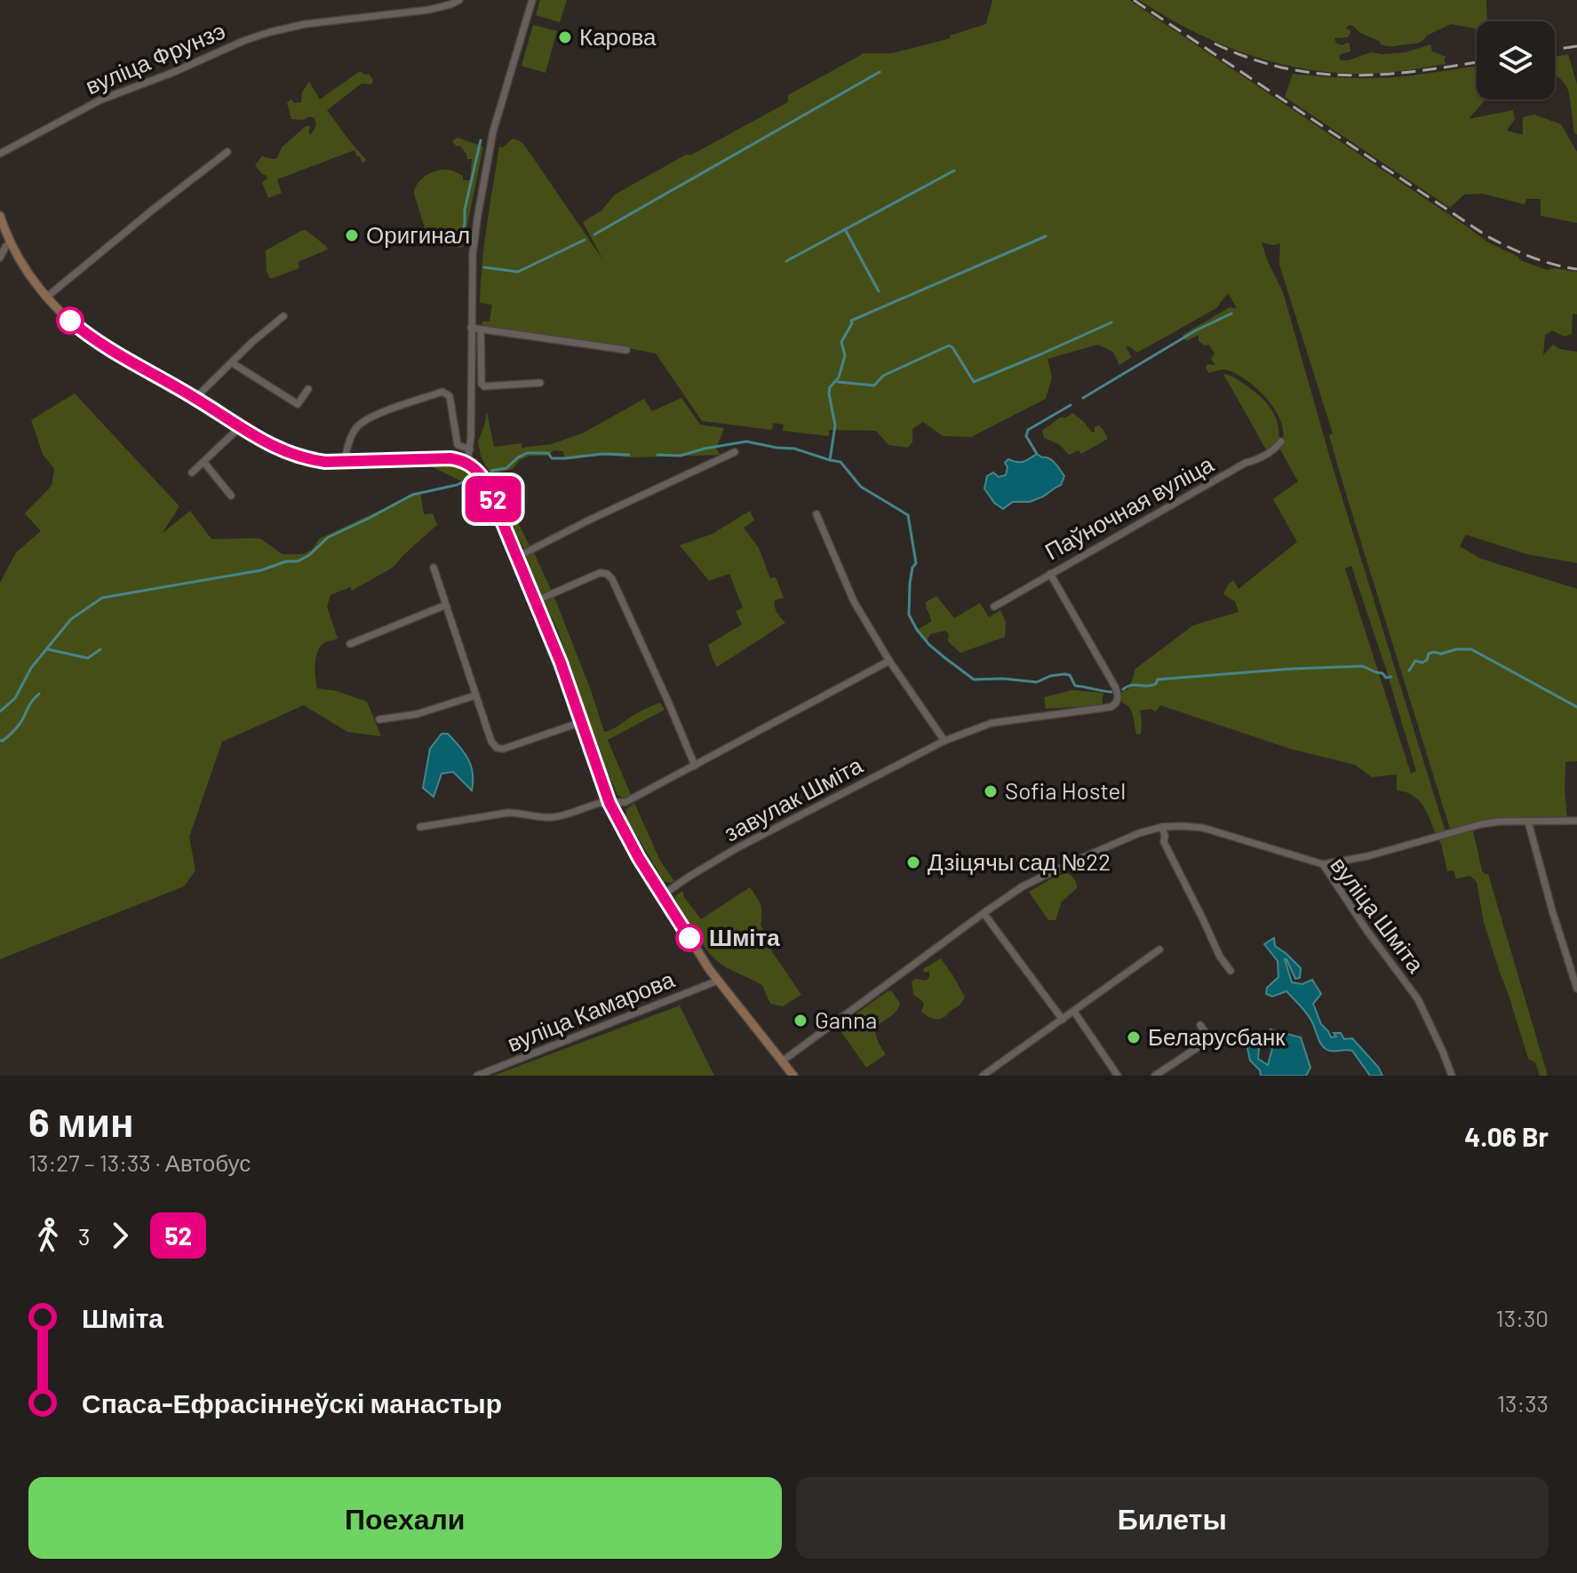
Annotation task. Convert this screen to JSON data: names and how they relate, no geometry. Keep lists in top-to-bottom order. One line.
{"streets":{"street":["вуліца Фрунзэ","Паўночная вуліца","завулак Шміта","вуліца Шміта","вуліца Камарова"]},"crossings":[["Паўночная вуліца","завулак Шміта"]],"places":["Карова","Оригинал","Sofia Hostel","Дзіцячы сад №22","Шміта","Ganna","Беларусбанк"],"lines":["bus line 52"],"page":{"on_map":"52","heading":["6 мин","13:27 – 13:33 · Автобус","4.06 Br"],"legs":["3","52"],"list":[{"name":"Шміта","value":"13:30"},{"name":"Спаса-Ефрасіннеўскі манастыр","value":"13:33"}],"buttons":["Поехали","Билеты"]}}
